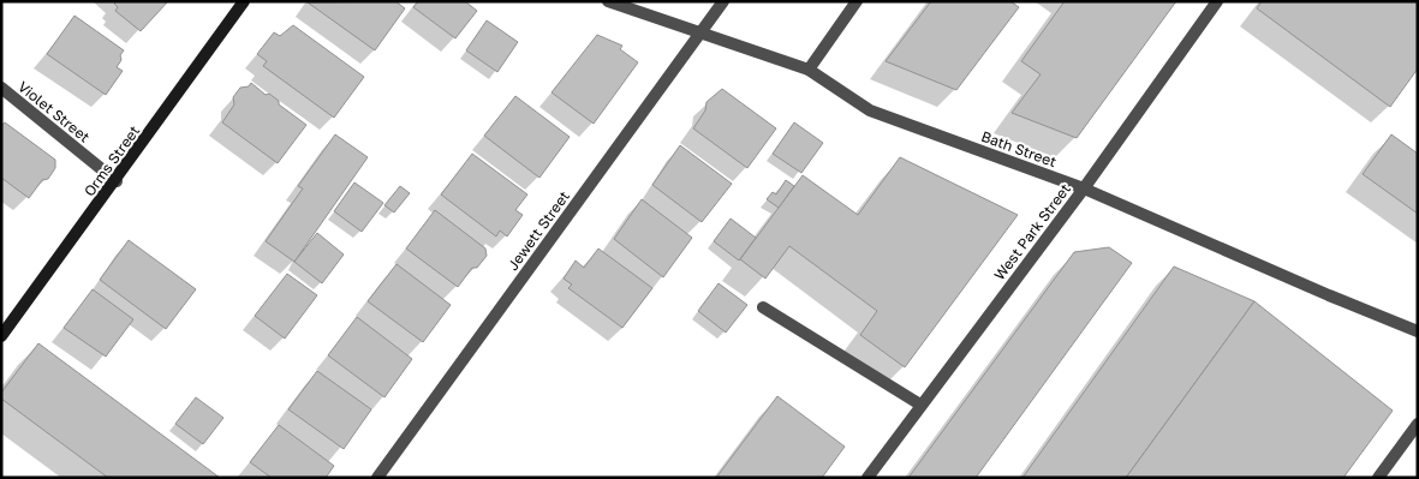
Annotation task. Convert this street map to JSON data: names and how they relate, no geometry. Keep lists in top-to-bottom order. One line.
{"streets":{"main road":["Orms Street"],"street":["Violet Street","Bath Street","Jewett Street","West Park Street"]},"crossings":[["Violet Street","Orms Street"],["Bath Street","Jewett Street"],["Bath Street","West Park Street"]]}
